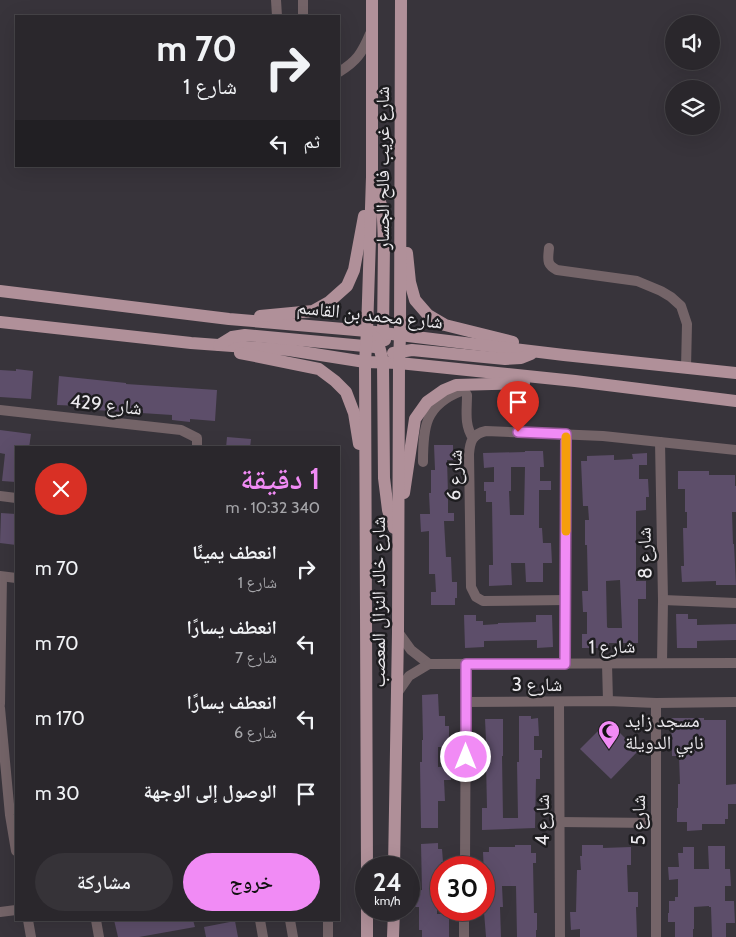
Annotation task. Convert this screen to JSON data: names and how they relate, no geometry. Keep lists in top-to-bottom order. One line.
{"streets":{"main road":["شارع غريب فالح الجسار","شارع محمد بن القاسم","شارع خالد النزال المعصب"],"street":["شارع 429","شارع 6","شارع 8","شارع 1","شارع 3","شارع 4","شارع 5"]},"crossings":[["شارع غريب فالح الجسار","شارع محمد بن القاسم"],["شارع غريب فالح الجسار","شارع خالد النزال المعصب"],["شارع محمد بن القاسم","شارع خالد النزال المعصب"],["شارع 6","شارع 8"],["شارع 8","شارع 1"],["شارع 3","شارع 4"],["شارع 3","شارع 5"]],"places":{"mosque":["مسجد زايد نابي الدويلة"]},"page":{"turn":["70 m","شارع 1"],"then":"ثم","heading":["1 دقيقة","340 m · 10:32"],"list":[{"name":"انعطف يمينًا","note":"شارع 1","value":"70 m"},{"name":"انعطف يسارًا","note":"شارع 7","value":"70 m"},{"name":"انعطف يسارًا","note":"شارع 6","value":"170 m"},{"name":"الوصول إلى الوجهة","value":"30 m"}],"buttons":["خروج","مشاركة"],"speed":"24 km/h","limit":"30"}}
